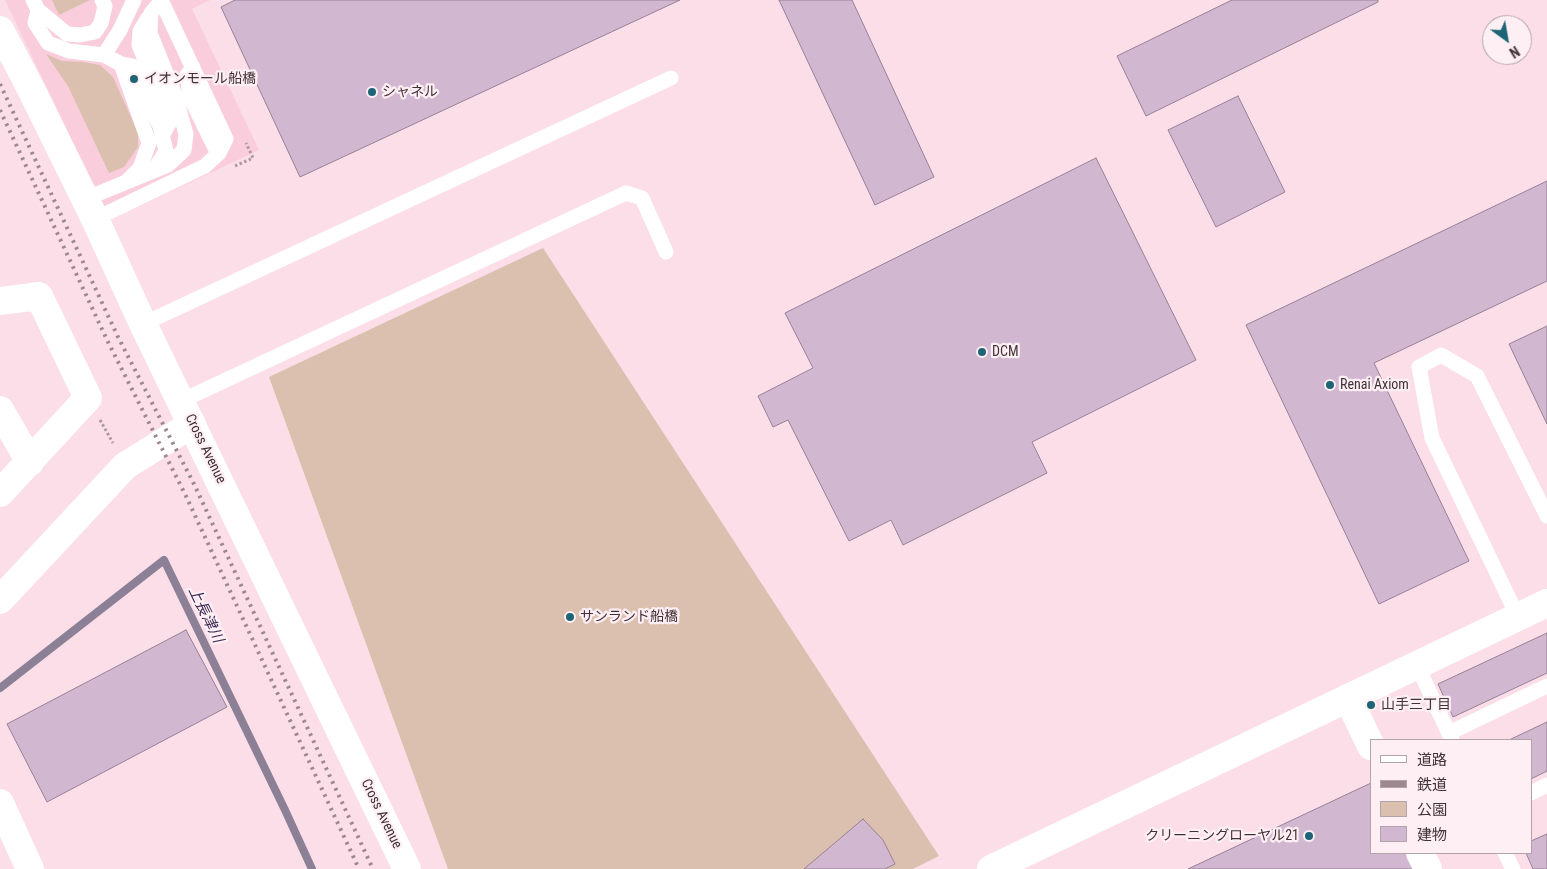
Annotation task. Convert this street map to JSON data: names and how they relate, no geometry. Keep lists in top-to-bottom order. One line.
{"streets":{"street":["Cross Avenue"]},"water":["上長津川"],"places":["イオンモール船橋","シャネル","DCM","Renai Axiom","サンランド船橋","山手三丁目","クリーニングローヤル21"],"legend":["道路","鉄道","公園","建物"],"north":"bottom right"}
